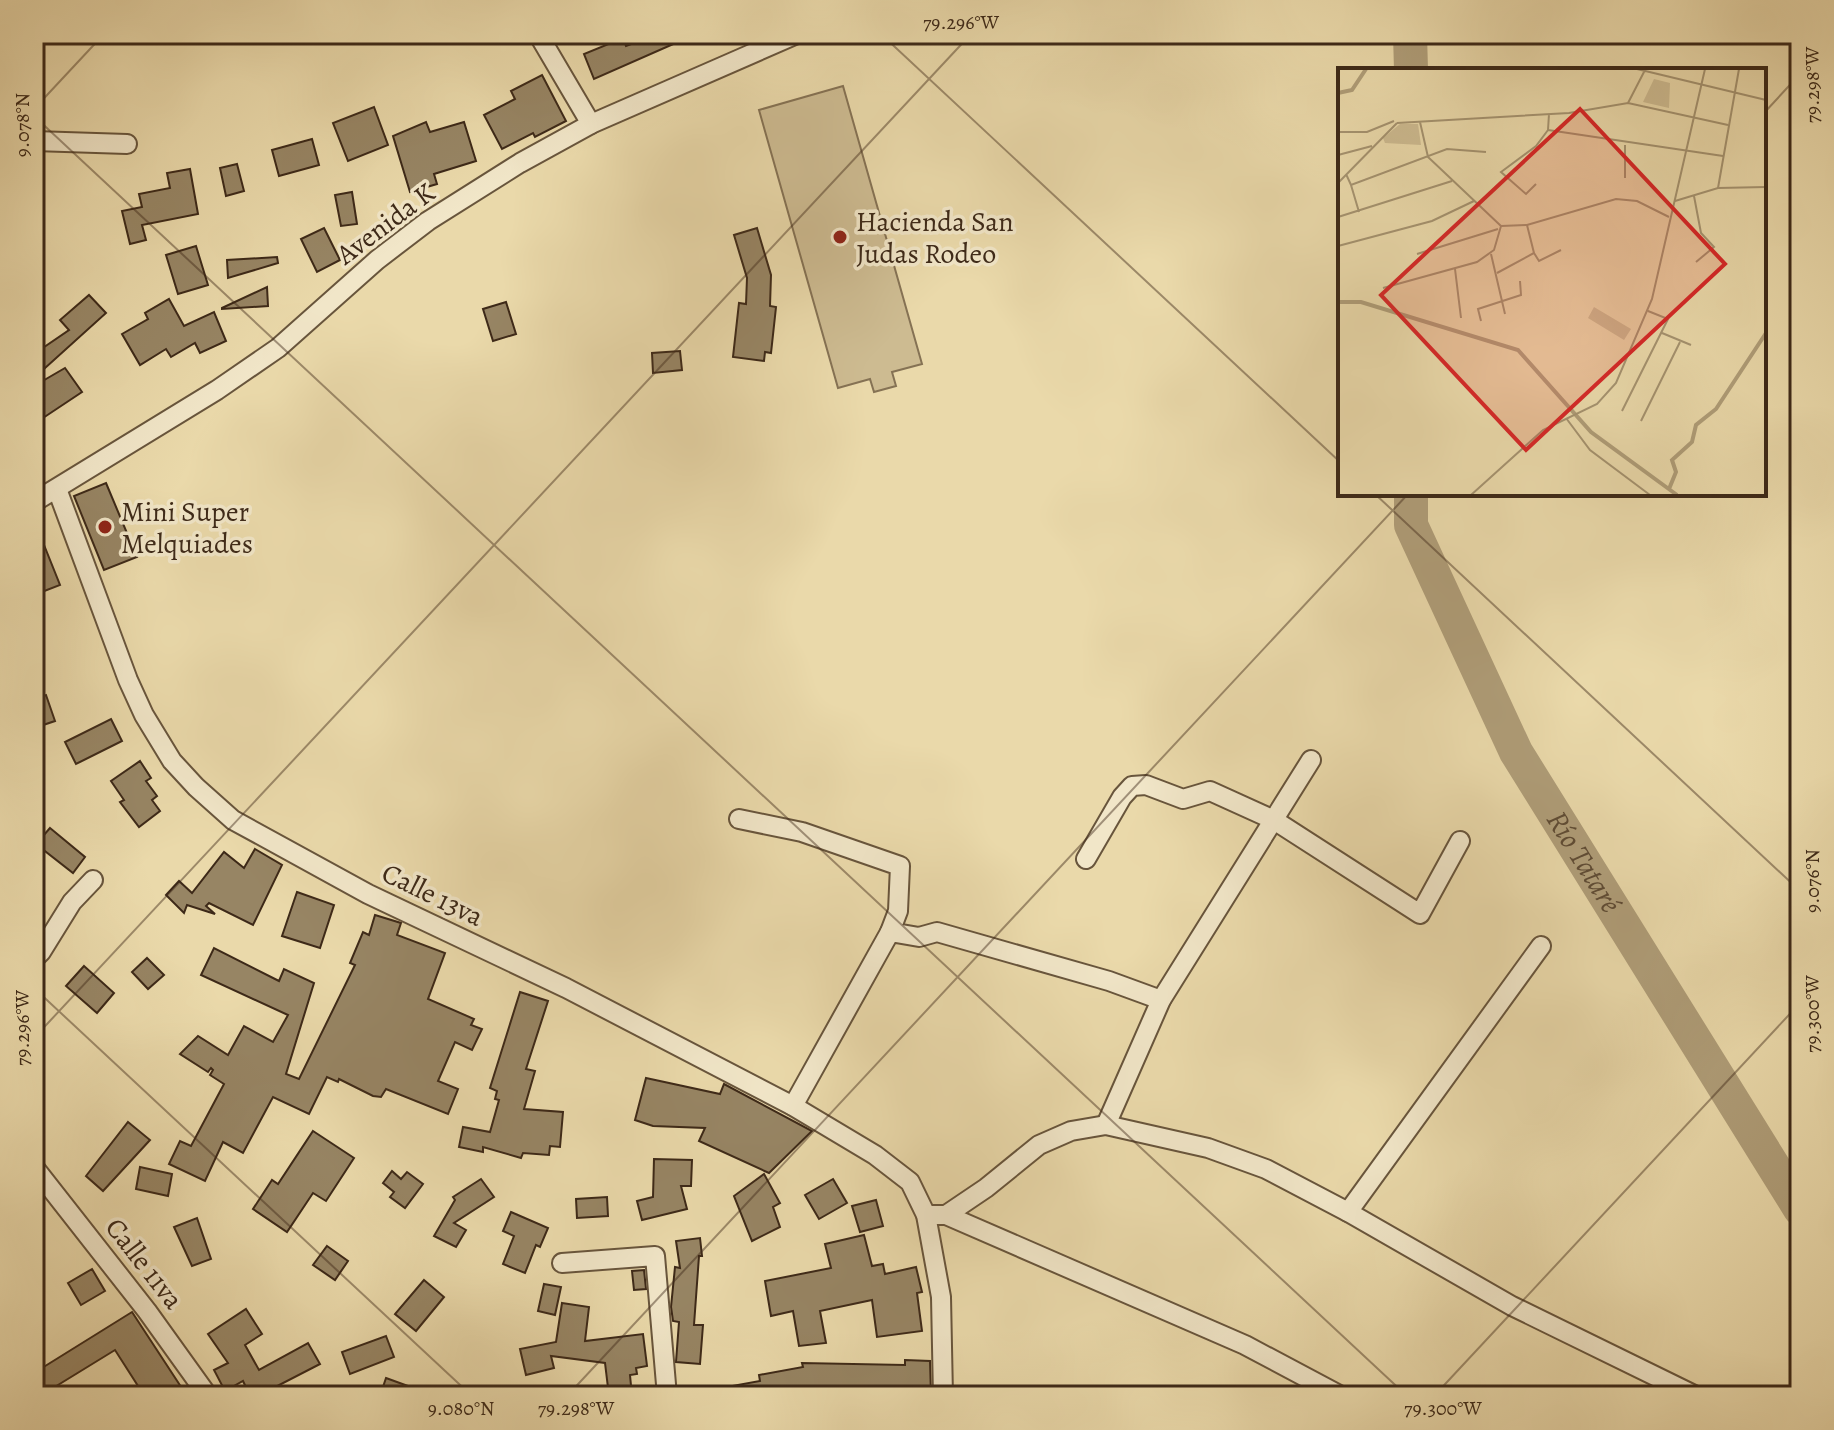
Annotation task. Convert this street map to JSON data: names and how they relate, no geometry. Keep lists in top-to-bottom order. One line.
{"streets":{"street":["Avenida K","Calle 13va","Calle 11va"]},"crossings":[["Avenida K","Calle 13va"]],"water":["Río Tataré"],"places":["Hacienda San Judas Rodeo","Mini Super Melquiades"],"coordinates":["79.296°W","79.298°W","9.078°N","9.076°N","79.300°W","9.080°N"]}
